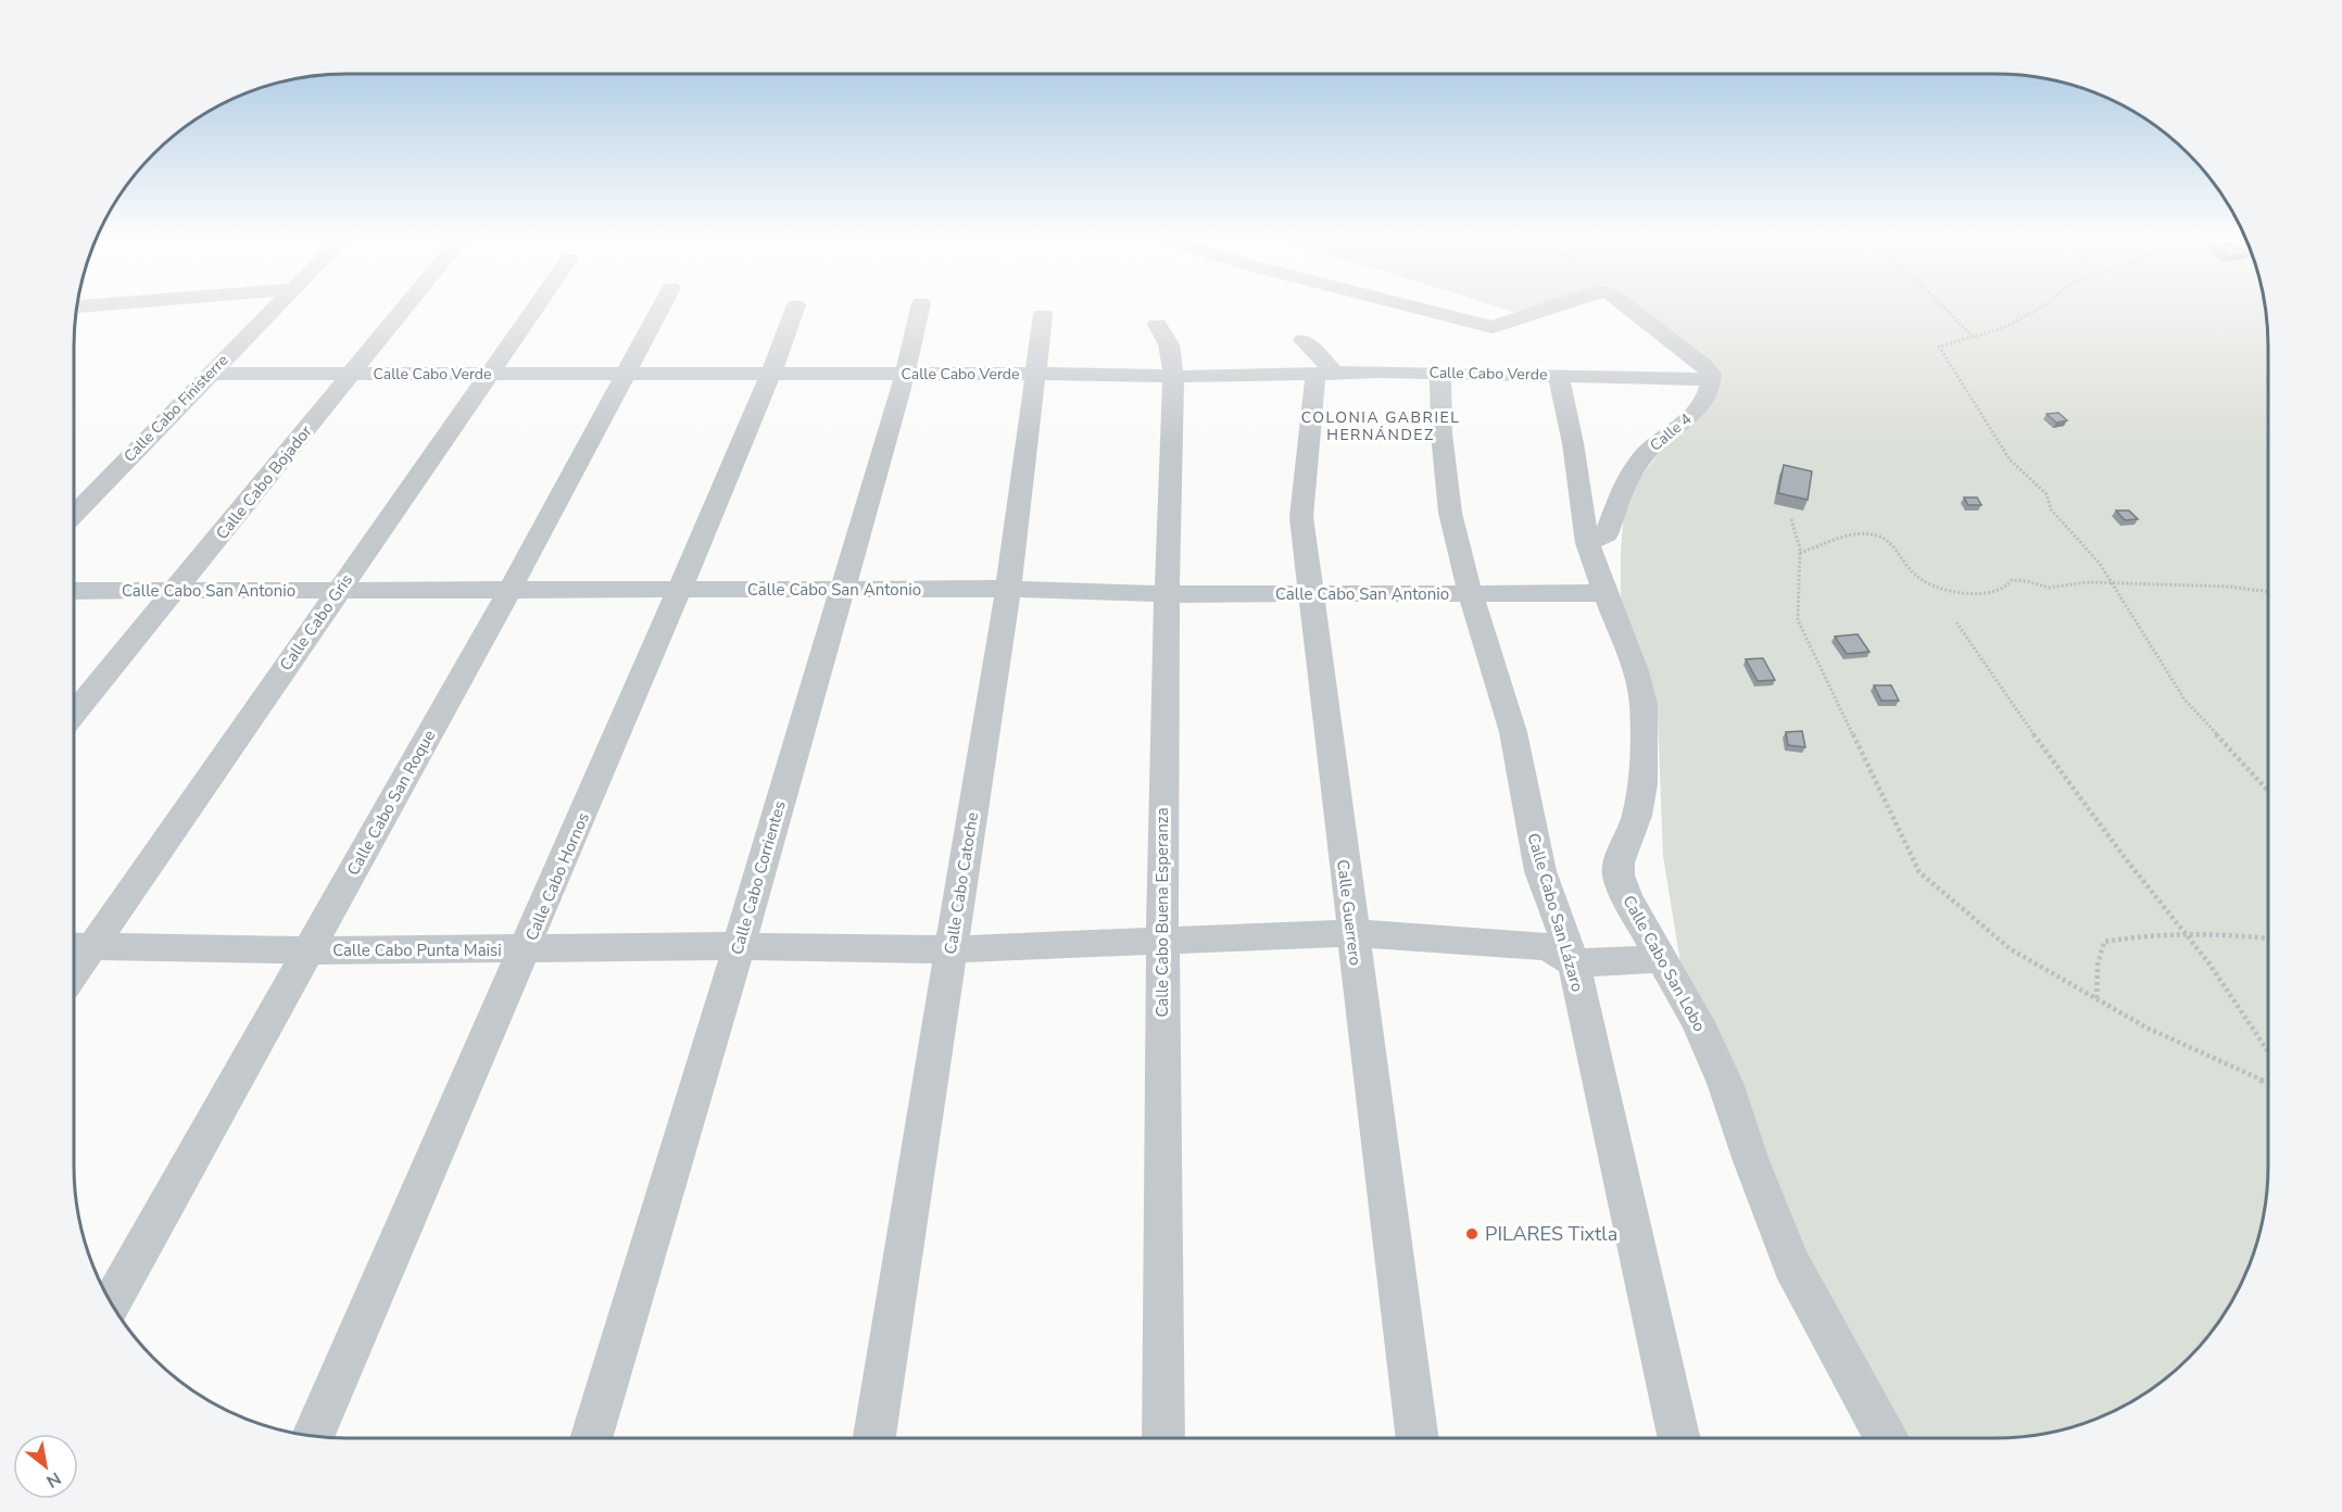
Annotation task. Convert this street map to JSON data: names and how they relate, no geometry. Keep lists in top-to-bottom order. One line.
{"streets":{"street":["Calle Cabo Verde","Calle Cabo Finisterre","Calle 4","Calle Cabo Bojador","Calle Cabo San Antonio","Calle Cabo Gris","Calle Cabo San Roque","Calle Cabo Hornos","Calle Cabo Corrientes","Calle Cabo Catoche","Calle Cabo Buena Esperanza","Calle Guerrero","Calle Cabo San Lázaro","Calle Cabo Punta Maisi","Calle Cabo San Lobo"]},"crossings":[["Calle Cabo Verde","Calle Cabo Finisterre"],["Calle Cabo Verde","Calle 4"],["Calle Cabo Verde","Calle Cabo Bojador"],["Calle Cabo Verde","Calle Cabo Gris"],["Calle Cabo Verde","Calle Cabo San Roque"],["Calle Cabo Verde","Calle Cabo Hornos"],["Calle Cabo Verde","Calle Cabo Corrientes"],["Calle Cabo Verde","Calle Cabo Catoche"],["Calle Cabo Verde","Calle Cabo Buena Esperanza"],["Calle Cabo Verde","Calle Guerrero"],["Calle Cabo Verde","Calle Cabo San Lázaro"],["Calle Cabo Verde","Calle Cabo San Lobo"],["Calle 4","Calle Cabo San Lobo"],["Calle Cabo Bojador","Calle Cabo San Antonio"],["Calle Cabo San Antonio","Calle Cabo Gris"],["Calle Cabo San Antonio","Calle Cabo San Roque"],["Calle Cabo San Antonio","Calle Cabo Hornos"],["Calle Cabo San Antonio","Calle Cabo Corrientes"],["Calle Cabo San Antonio","Calle Cabo Catoche"],["Calle Cabo San Antonio","Calle Cabo Buena Esperanza"],["Calle Cabo San Antonio","Calle Guerrero"],["Calle Cabo San Antonio","Calle Cabo San Lázaro"],["Calle Cabo San Antonio","Calle Cabo San Lobo"],["Calle Cabo Gris","Calle Cabo Punta Maisi"],["Calle Cabo San Roque","Calle Cabo Punta Maisi"],["Calle Cabo Hornos","Calle Cabo Punta Maisi"],["Calle Cabo Corrientes","Calle Cabo Punta Maisi"],["Calle Cabo Catoche","Calle Cabo Punta Maisi"],["Calle Cabo Buena Esperanza","Calle Cabo Punta Maisi"],["Calle Guerrero","Calle Cabo Punta Maisi"],["Calle Cabo San Lázaro","Calle Cabo Punta Maisi"]],"districts":["COLONIA GABRIEL HERNÁNDEZ"],"places":["PILARES Tixtla"],"north":"bottom right"}
